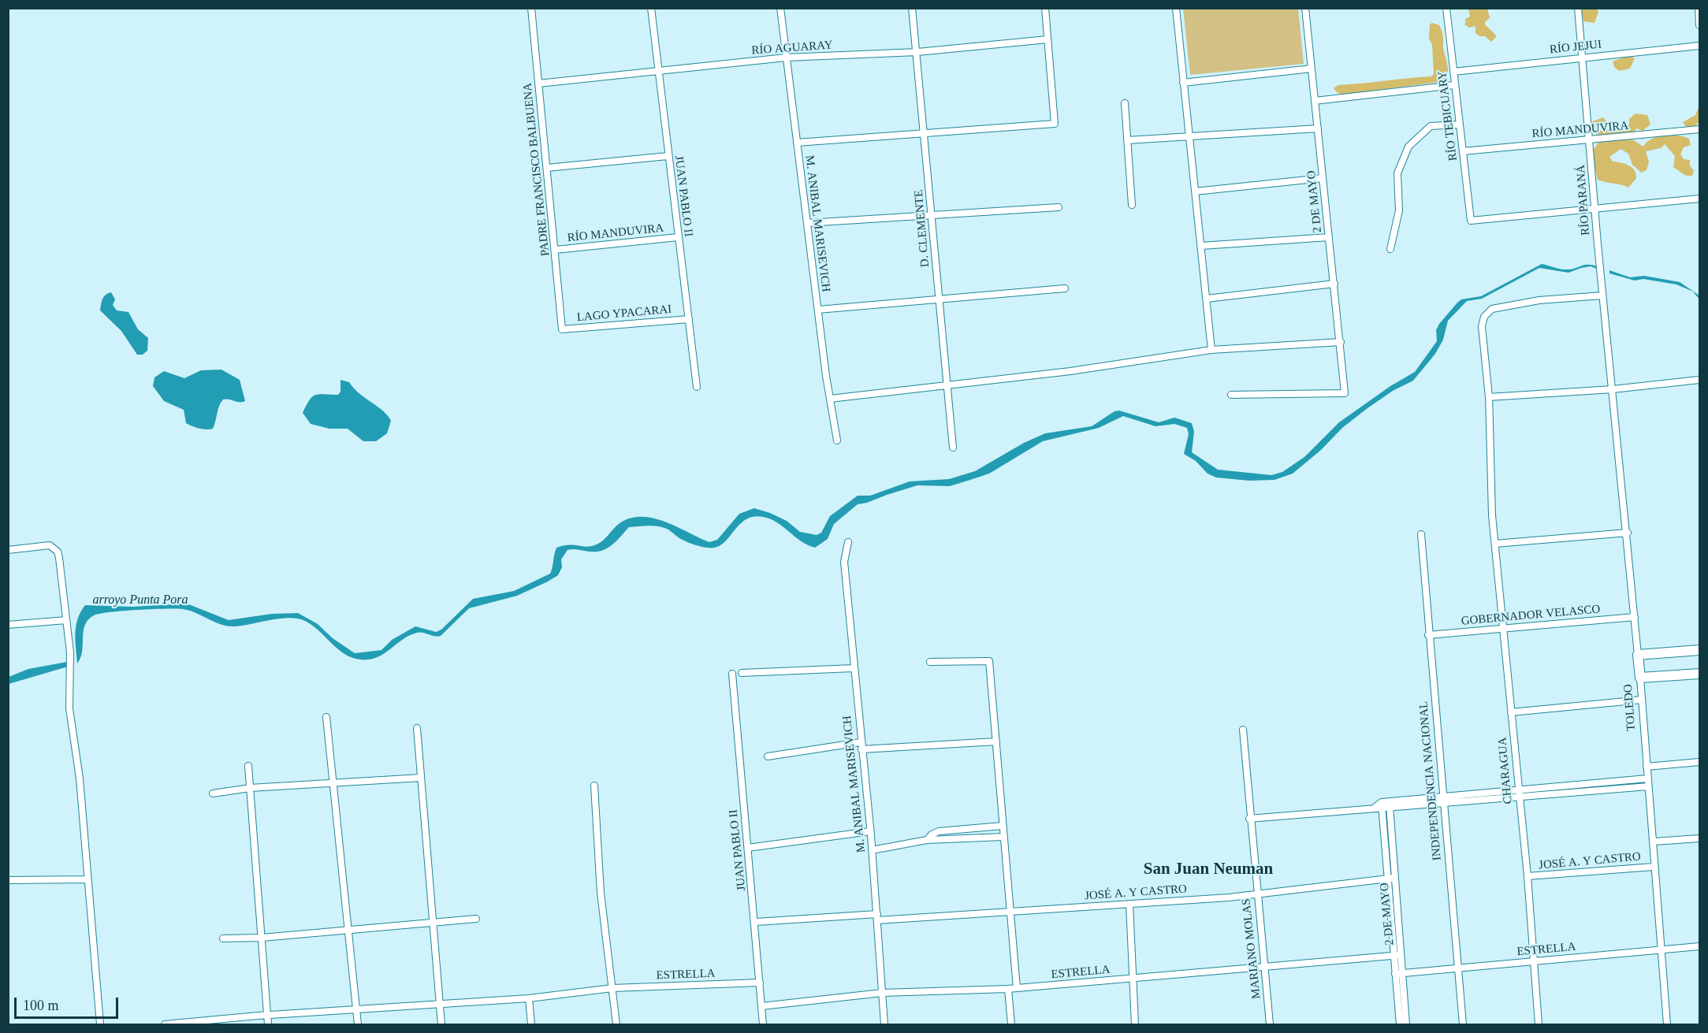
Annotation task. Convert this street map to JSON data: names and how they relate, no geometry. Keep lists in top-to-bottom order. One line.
{"streets":{"main road":["TOLEDO"],"street":["RÍO JEJUI","RÍO AGUARAY","RÍO TEBICUARY","RÍO MANDUVIRA","PADRE FRANCISCO BALBUENA","JUAN PABLO II","RÍO PARANÁ","2 DE MAYO","M. ANIBAL MARISEVICH","D. CLEMENTE","LAGO YPACARAI","GOBERNADOR VELASCO","CHARAGUA","INDEPENDENCIA NACIONAL","JOSÉ A. Y CASTRO","MARIANO MOLAS","ESTRELLA"]},"crossings":[["RÍO JEJUI","RÍO TEBICUARY"],["RÍO JEJUI","RÍO PARANÁ"],["RÍO AGUARAY","PADRE FRANCISCO BALBUENA"],["RÍO AGUARAY","JUAN PABLO II"],["RÍO AGUARAY","M. ANIBAL MARISEVICH"],["RÍO AGUARAY","D. CLEMENTE"],["RÍO TEBICUARY","RÍO MANDUVIRA"],["RÍO TEBICUARY","RÍO PARANÁ"],["RÍO MANDUVIRA","PADRE FRANCISCO BALBUENA"],["RÍO MANDUVIRA","JUAN PABLO II"],["RÍO MANDUVIRA","RÍO PARANÁ"],["PADRE FRANCISCO BALBUENA","LAGO YPACARAI"],["JUAN PABLO II","LAGO YPACARAI"],["JUAN PABLO II","JOSÉ A. Y CASTRO"],["JUAN PABLO II","ESTRELLA"],["RÍO PARANÁ","TOLEDO"],["RÍO PARANÁ","CHARAGUA"],["2 DE MAYO","JOSÉ A. Y CASTRO"],["2 DE MAYO","ESTRELLA"],["M. ANIBAL MARISEVICH","JOSÉ A. Y CASTRO"],["M. ANIBAL MARISEVICH","ESTRELLA"],["GOBERNADOR VELASCO","TOLEDO"],["GOBERNADOR VELASCO","CHARAGUA"],["GOBERNADOR VELASCO","INDEPENDENCIA NACIONAL"],["TOLEDO","JOSÉ A. Y CASTRO"],["TOLEDO","ESTRELLA"],["CHARAGUA","JOSÉ A. Y CASTRO"],["CHARAGUA","ESTRELLA"],["INDEPENDENCIA NACIONAL","ESTRELLA"],["JOSÉ A. Y CASTRO","MARIANO MOLAS"],["MARIANO MOLAS","ESTRELLA"]],"districts":["San Juan Neuman"],"water":["arroyo Punta Pora"],"scale_bar":"100 m"}
